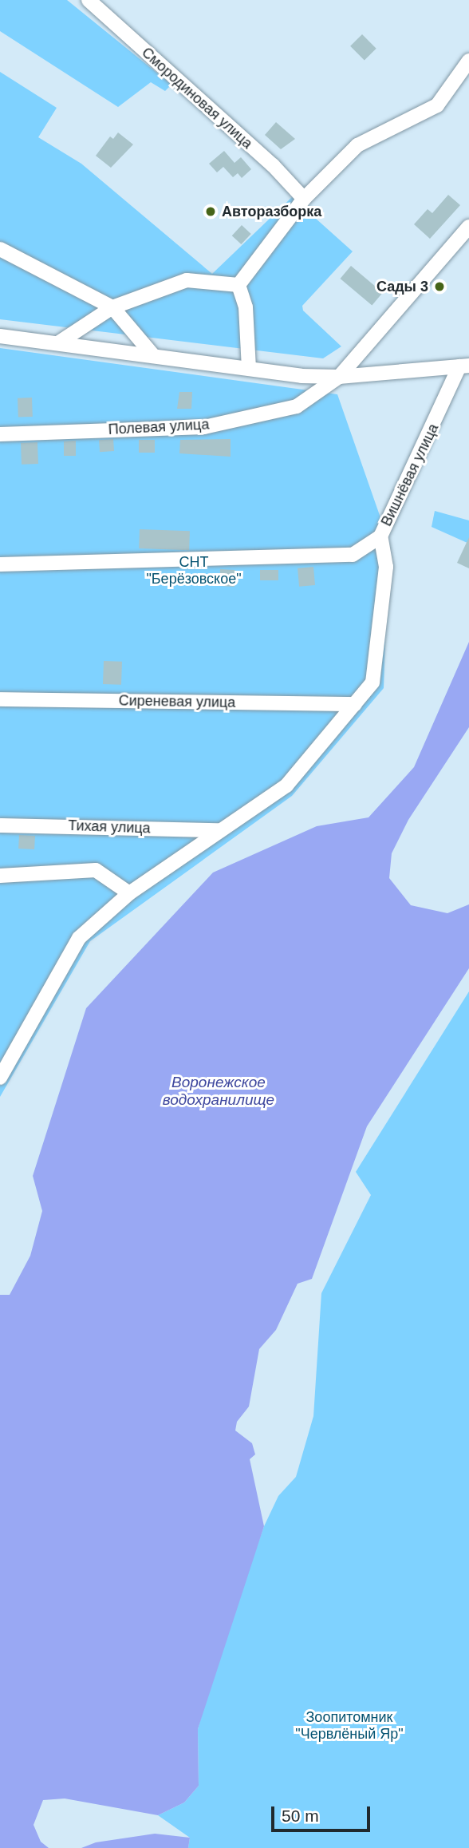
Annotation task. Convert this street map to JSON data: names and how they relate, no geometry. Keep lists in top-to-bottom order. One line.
{"streets":{"street":["Смородиновая улица","Полевая улица","Вишнёвая улица","Сиреневая улица","Тихая улица"]},"water":["Воронежское водохранилище"],"parks":["СНТ \"Берёзовское\"","Зоопитомник \"Червлёный Яр\""],"places":["Авторазборка","Сады 3"],"scale_bar":"50 m"}
